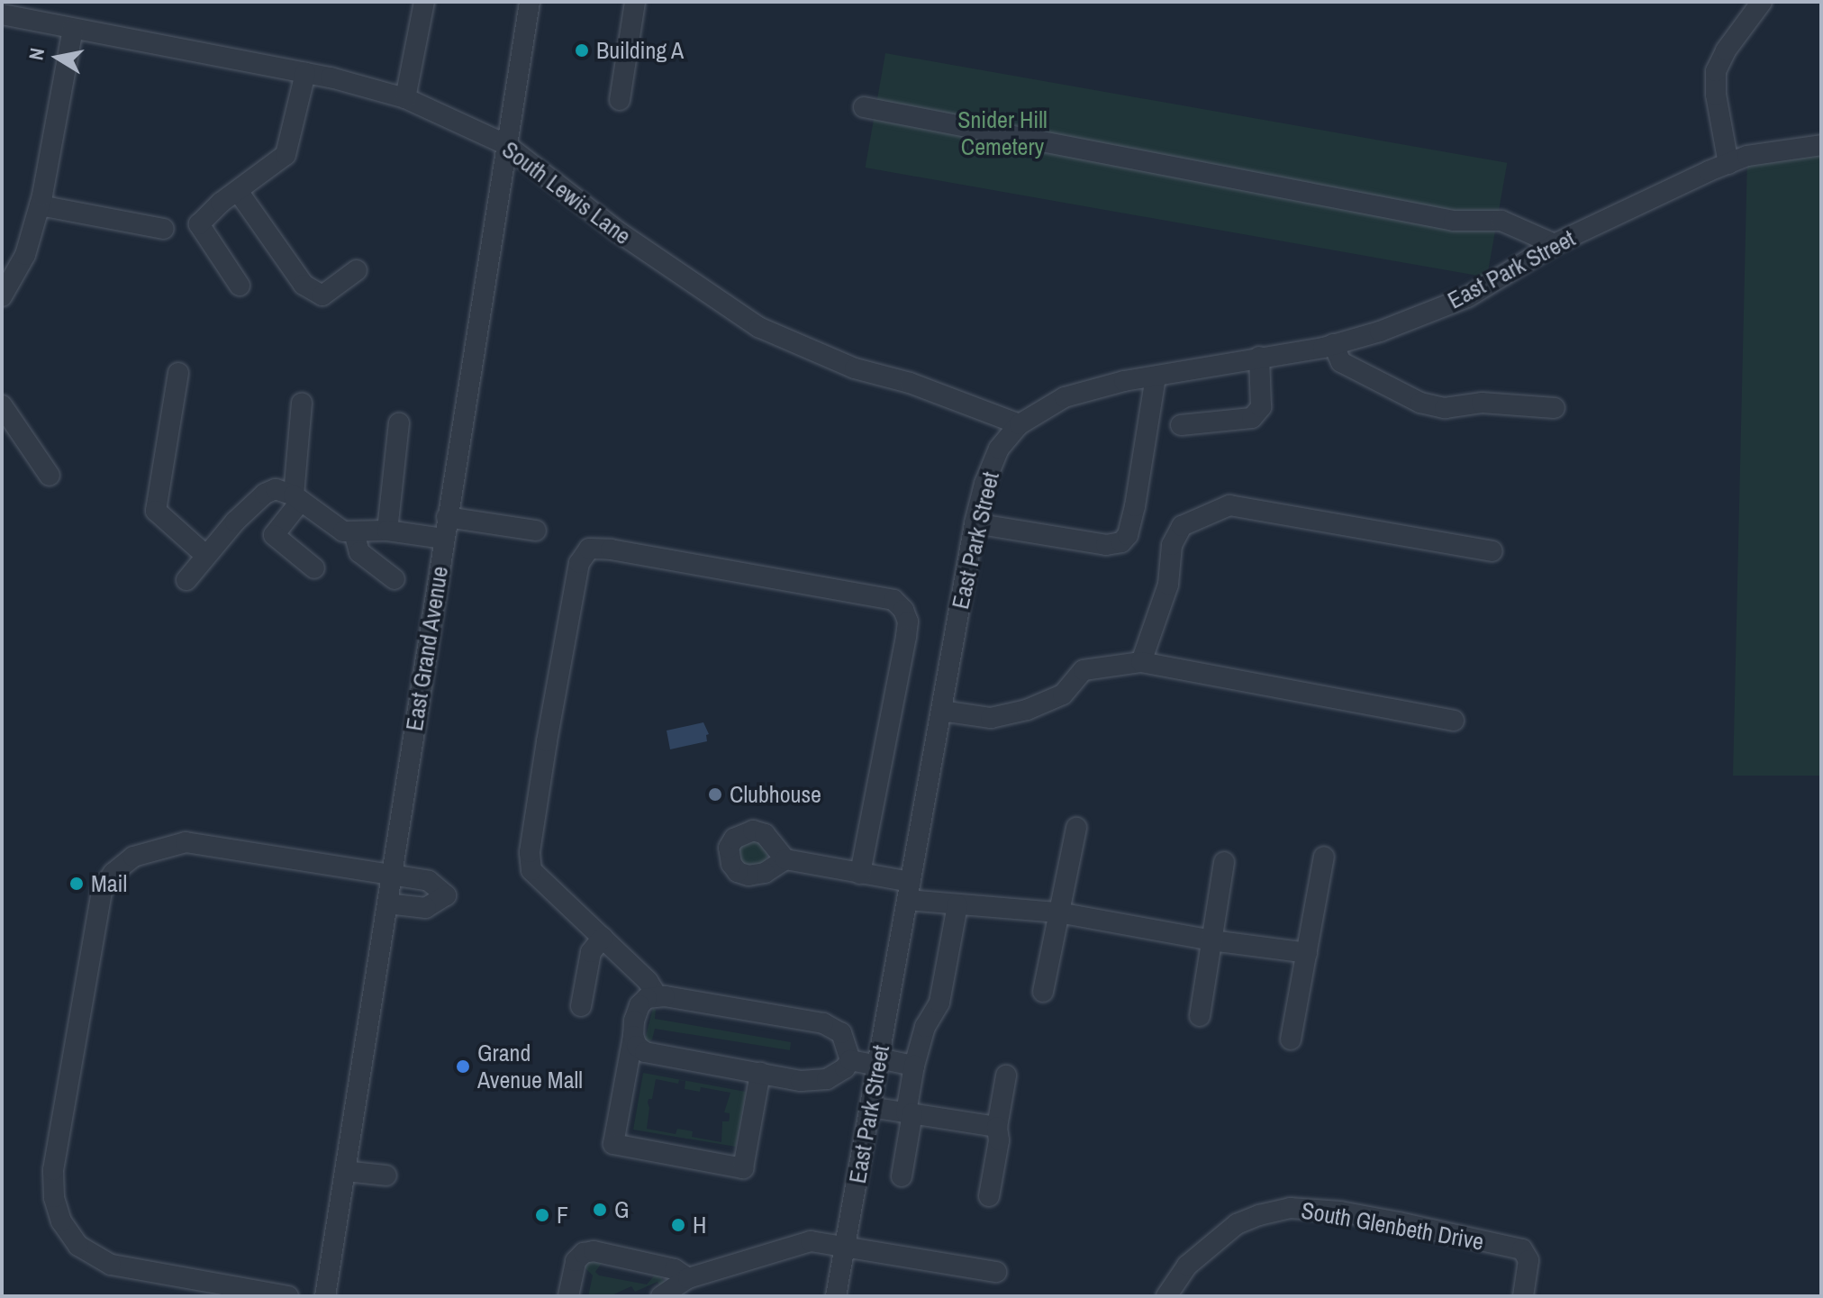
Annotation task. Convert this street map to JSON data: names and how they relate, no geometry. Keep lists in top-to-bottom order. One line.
{"streets":{"street":["South Lewis Lane","East Park Street","East Grand Avenue","South Glenbeth Drive"]},"crossings":[["South Lewis Lane","East Park Street"],["South Lewis Lane","East Grand Avenue"]],"parks":["Snider Hill Cemetery"],"places":["Building A","Clubhouse","Mail","Grand Avenue Mall","G","F","H"],"north":"left"}
